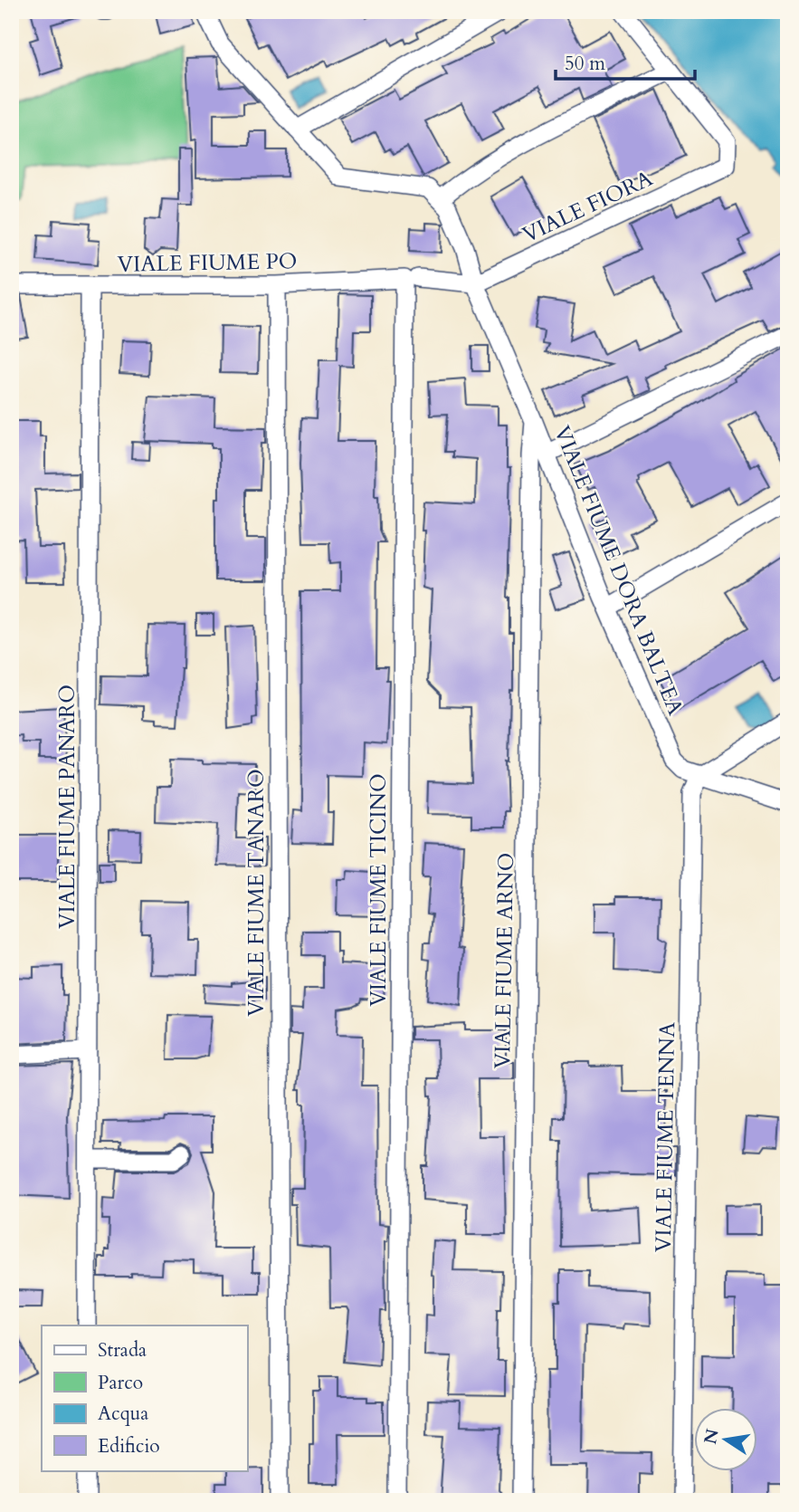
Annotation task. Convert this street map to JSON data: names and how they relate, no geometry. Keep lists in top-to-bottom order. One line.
{"streets":{"street":["VIALE FIORA","VIALE FIUME PO","VIALE FIUME DORA BALTEA","VIALE FIUME PANARO","VIALE FIUME TICINO","VIALE FIUME TANARO","VIALE FIUME ARNO","VIALE FIUME TENNA"]},"crossings":[["VIALE FIORA","VIALE FIUME PO"],["VIALE FIORA","VIALE FIUME DORA BALTEA"],["VIALE FIUME PO","VIALE FIUME DORA BALTEA"],["VIALE FIUME PO","VIALE FIUME PANARO"],["VIALE FIUME PO","VIALE FIUME TICINO"],["VIALE FIUME PO","VIALE FIUME TANARO"],["VIALE FIUME DORA BALTEA","VIALE FIUME ARNO"],["VIALE FIUME DORA BALTEA","VIALE FIUME TENNA"]],"legend":["Strada","Parco","Acqua","Edificio"],"scale_bar":"50 m","north":"left"}
